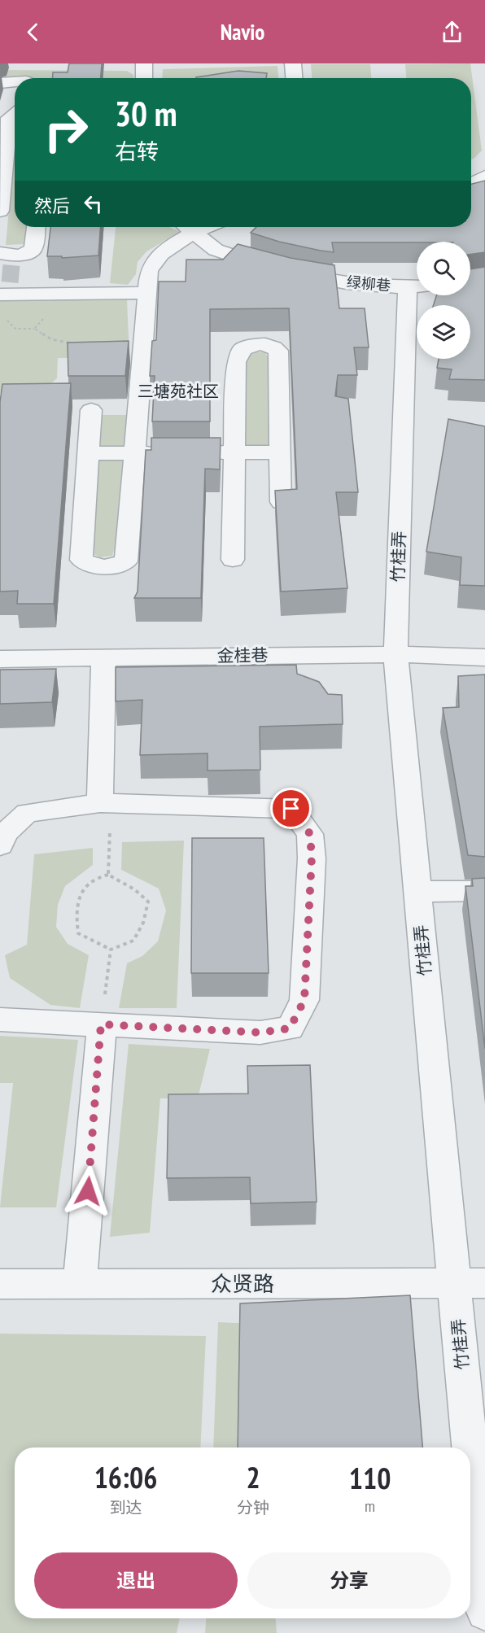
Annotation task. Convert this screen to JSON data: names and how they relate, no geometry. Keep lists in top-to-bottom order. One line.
{"streets":{"street":["绿柳巷","竹桂弄","金桂巷","众贤路"]},"crossings":[["绿柳巷","竹桂弄"],["竹桂弄","金桂巷"],["竹桂弄","众贤路"]],"districts":["三塘苑社区"],"page":{"header":"Navio","turn":["30 m","右转"],"then":"然后","eta":["16:06","到达","2","分钟","110","m"],"buttons":["退出","分享"]}}
